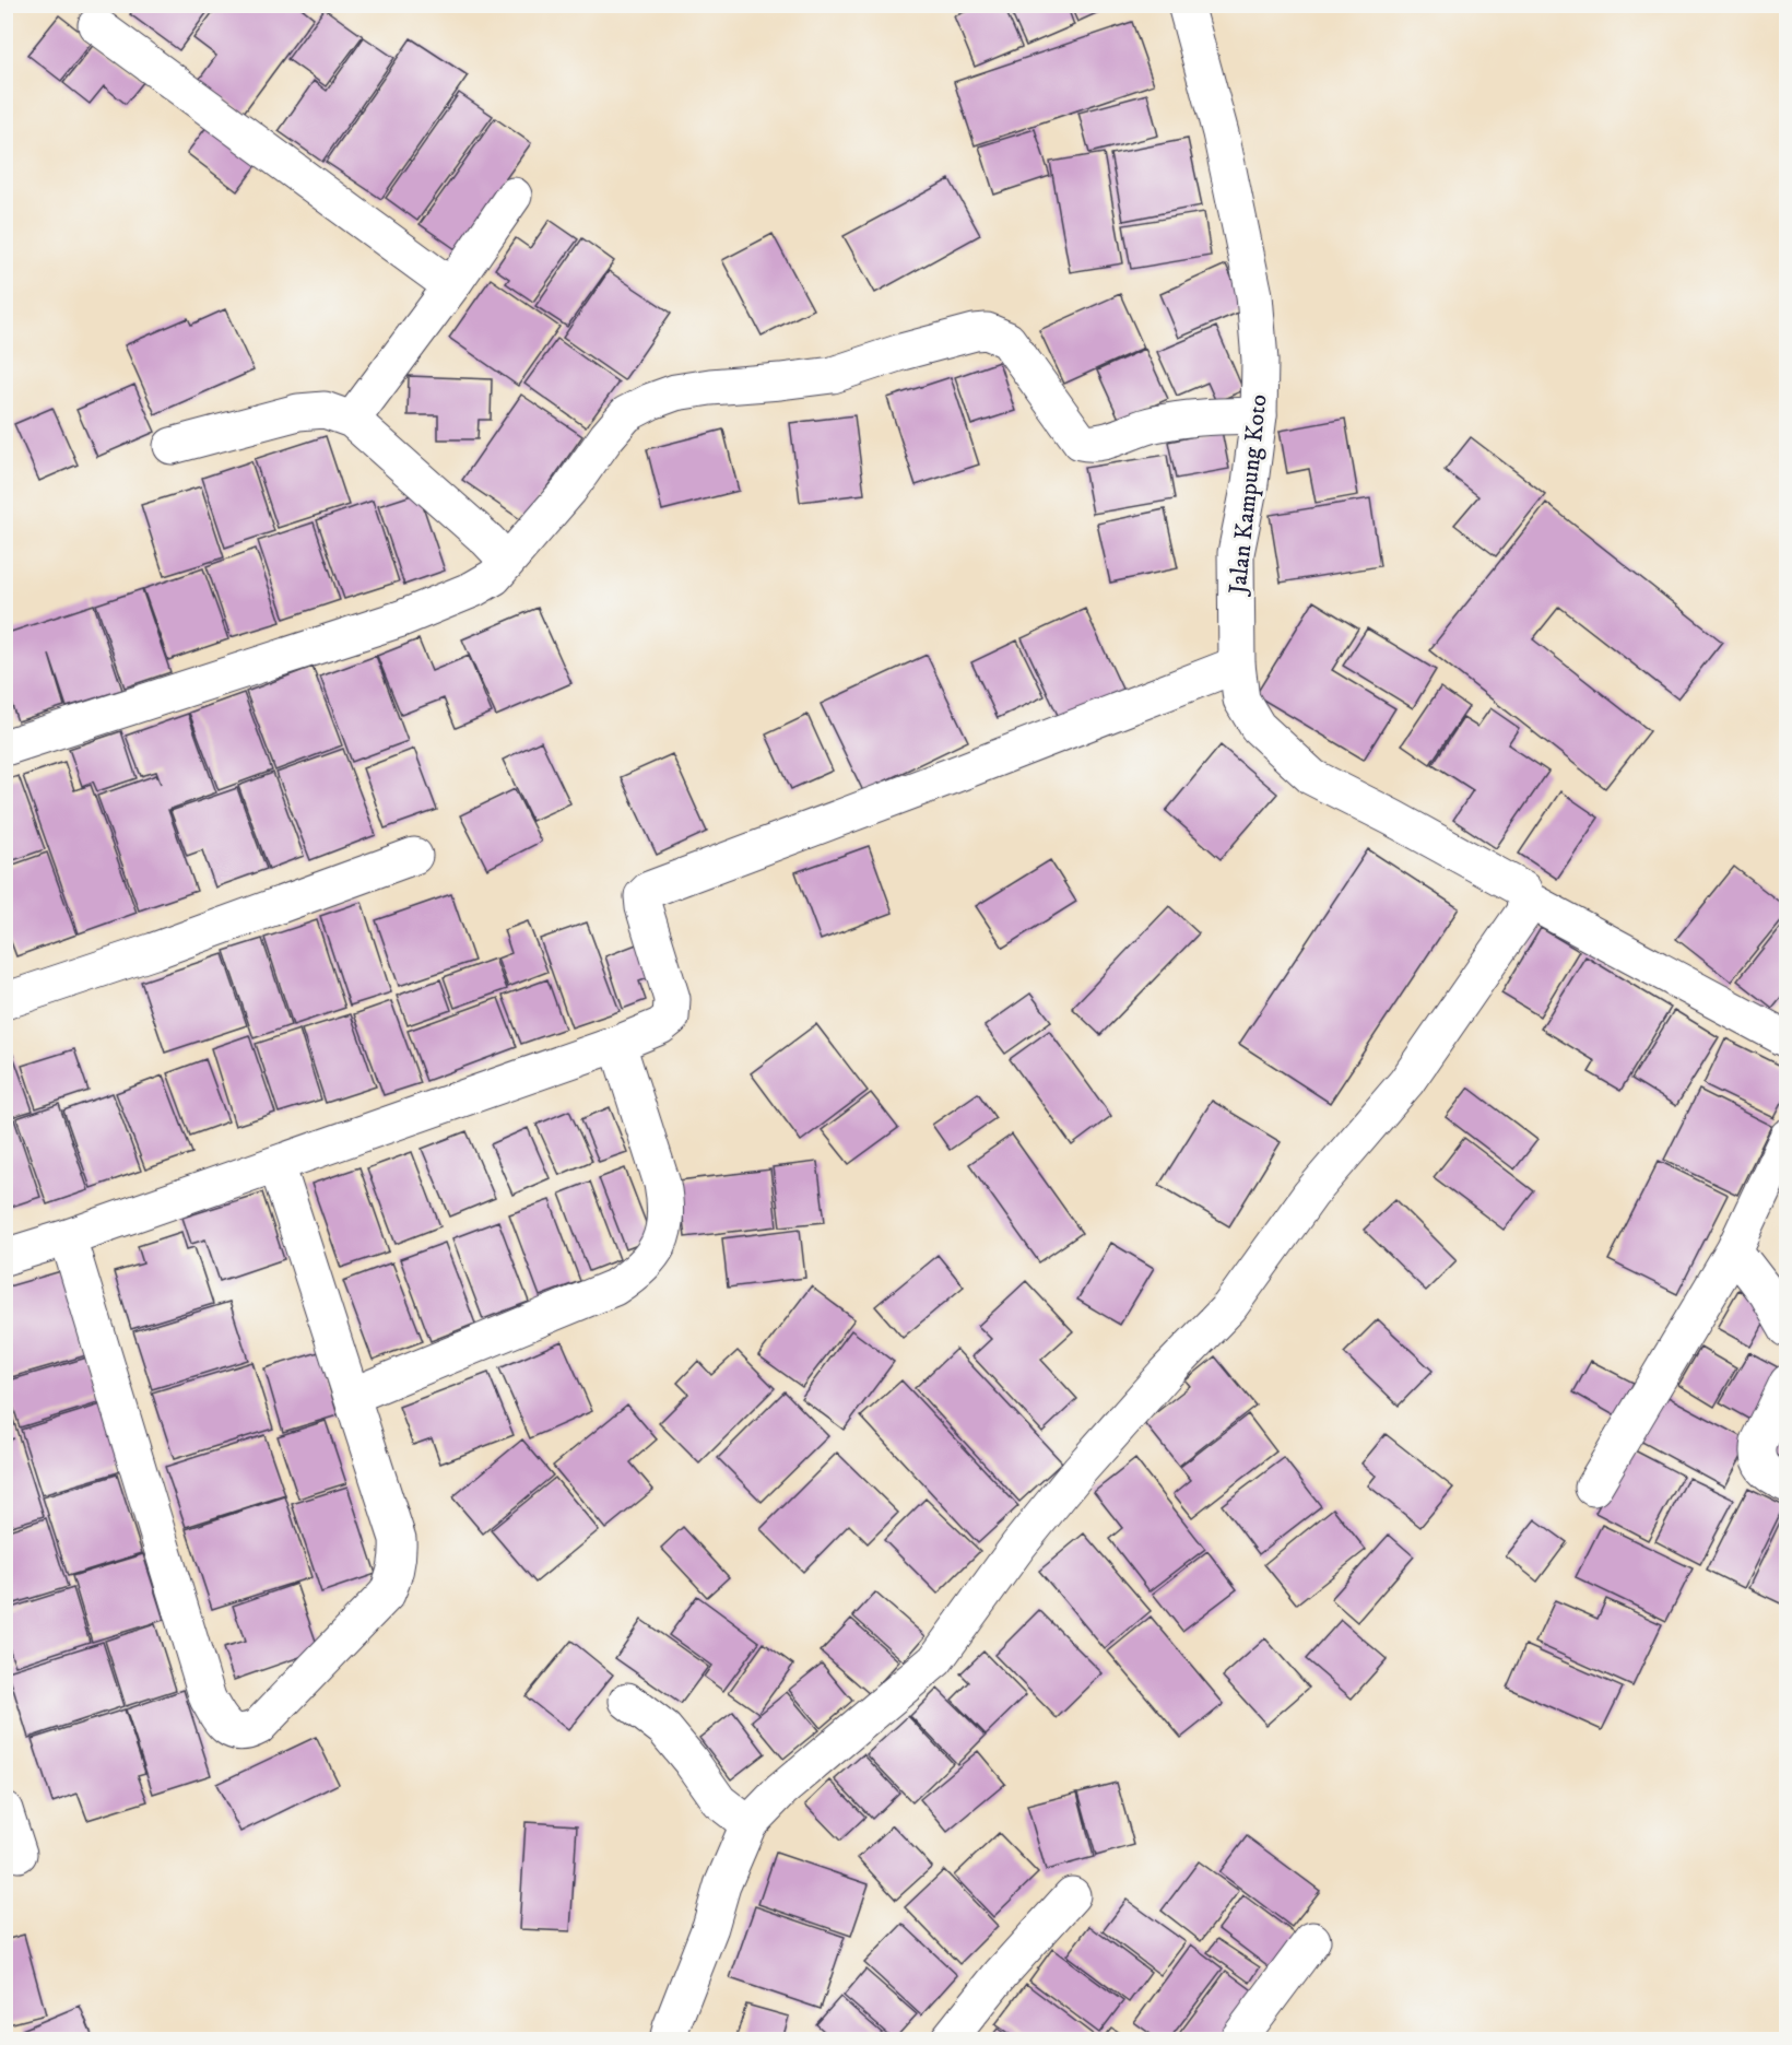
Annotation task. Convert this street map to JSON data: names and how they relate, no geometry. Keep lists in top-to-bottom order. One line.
{"streets":{"street":["Jalan Kampung Koto"]}}
